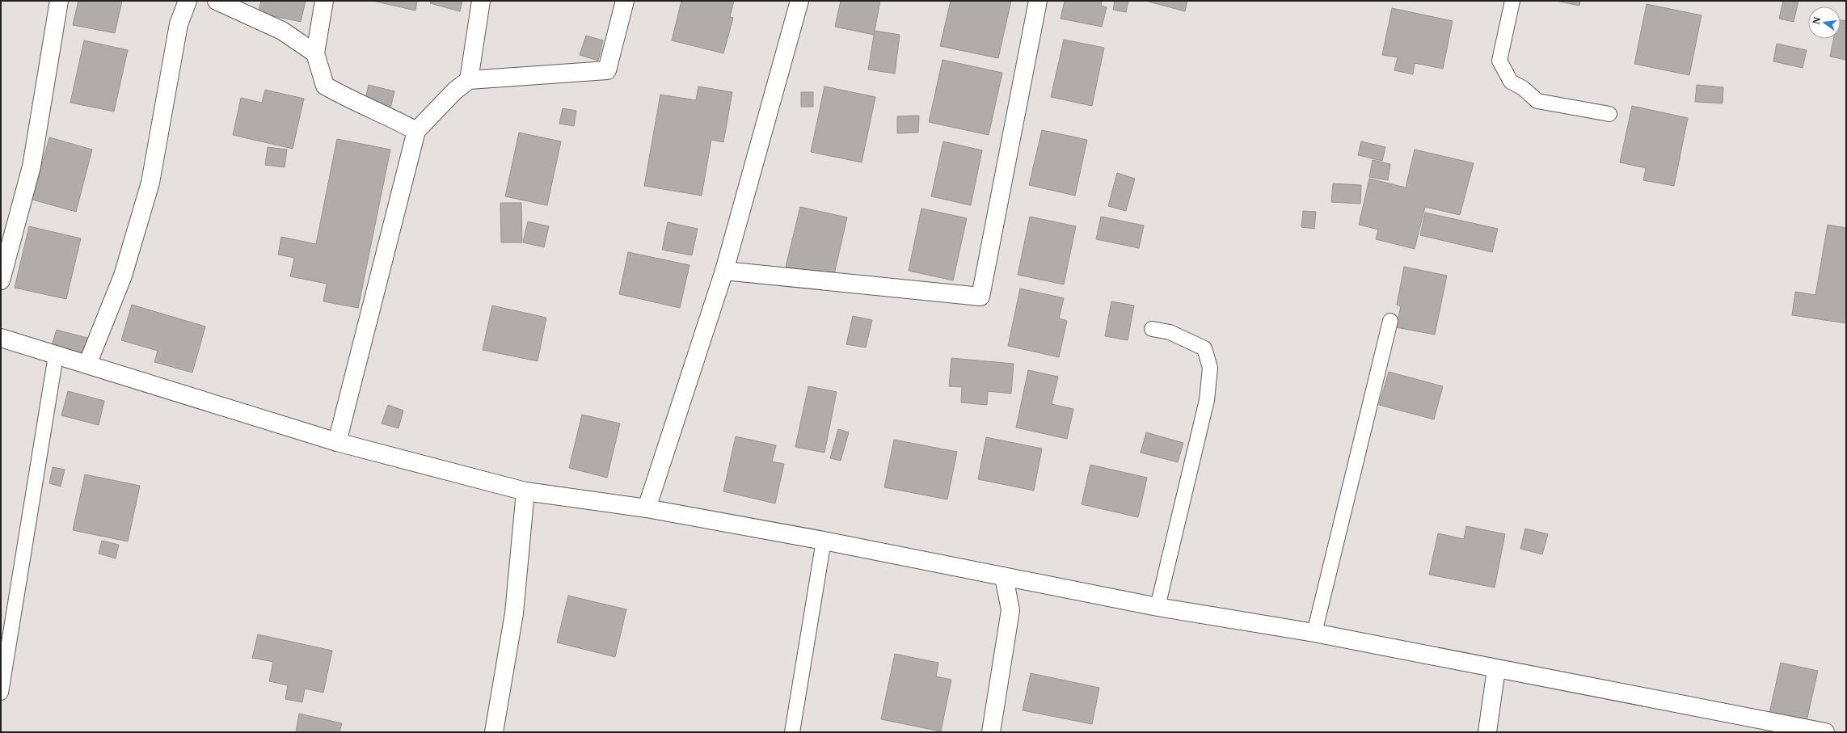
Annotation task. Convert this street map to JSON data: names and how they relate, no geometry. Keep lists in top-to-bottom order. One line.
{"north":"left"}
